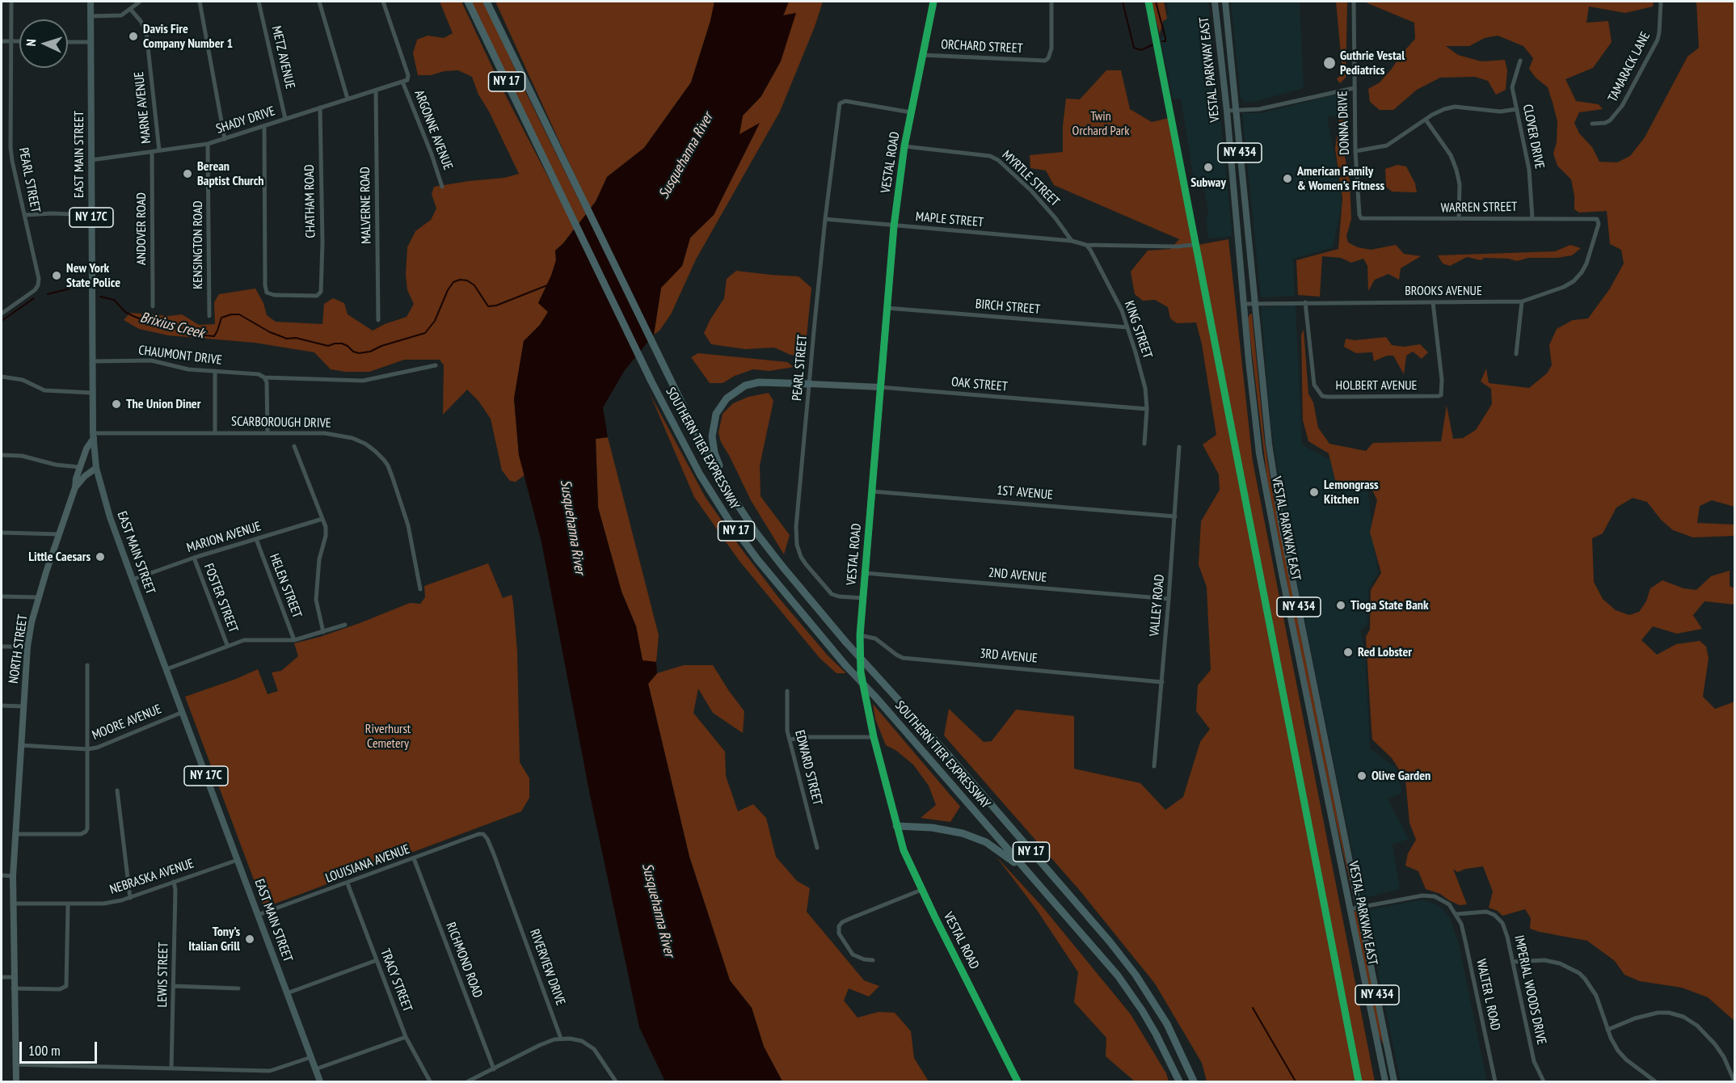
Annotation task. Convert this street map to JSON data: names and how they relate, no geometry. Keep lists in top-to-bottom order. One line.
{"streets":{"highway":["NY 17","SOUTHERN TIER EXPRESSWAY"],"main road":["VESTAL PARKWAY EAST","NY 434","EAST MAIN STREET","NY 17C"],"street":["ORCHARD STREET","METZ AVENUE","TAMARACK LANE","MARNE AVENUE","SHADY DRIVE","DONNA DRIVE","ARGONNE AVENUE","CLOVER DRIVE","VESTAL ROAD","MYRTLE STREET","PEARL STREET","CHATHAM ROAD","MALVERNE ROAD","WARREN STREET","MAPLE STREET","ANDOVER ROAD","KENSINGTON ROAD","BROOKS AVENUE","BIRCH STREET","KING STREET","CHAUMONT DRIVE","OAK STREET","HOLBERT AVENUE","SCARBOROUGH DRIVE","1ST AVENUE","MARION AVENUE","2ND AVENUE","HELEN STREET","FOSTER STREET","VALLEY ROAD","NORTH STREET","3RD AVENUE","MOORE AVENUE","EDWARD STREET","LOUISIANA AVENUE","NEBRASKA AVENUE","RICHMOND ROAD","RIVERVIEW DRIVE","LEWIS STREET","TRACY STREET","IMPERIAL WOODS DRIVE","WALTER L ROAD"]},"crossings":[["ORCHARD STREET","VESTAL ROAD"],["METZ AVENUE","SHADY DRIVE"],["VESTAL PARKWAY EAST","BROOKS AVENUE"],["MARNE AVENUE","SHADY DRIVE"],["SHADY DRIVE","ARGONNE AVENUE"],["SHADY DRIVE","EAST MAIN STREET"],["SHADY DRIVE","CHATHAM ROAD"],["SHADY DRIVE","MALVERNE ROAD"],["SHADY DRIVE","ANDOVER ROAD"],["SHADY DRIVE","KENSINGTON ROAD"],["DONNA DRIVE","WARREN STREET"],["CLOVER DRIVE","WARREN STREET"],["EAST MAIN STREET","CHAUMONT DRIVE"],["EAST MAIN STREET","SCARBOROUGH DRIVE"],["EAST MAIN STREET","MARION AVENUE"],["EAST MAIN STREET","NORTH STREET"],["EAST MAIN STREET","MOORE AVENUE"],["EAST MAIN STREET","LOUISIANA AVENUE"],["EAST MAIN STREET","NEBRASKA AVENUE"],["VESTAL ROAD","MYRTLE STREET"],["VESTAL ROAD","PEARL STREET"],["VESTAL ROAD","MAPLE STREET"],["VESTAL ROAD","BIRCH STREET"],["VESTAL ROAD","OAK STREET"],["VESTAL ROAD","1ST AVENUE"],["VESTAL ROAD","2ND AVENUE"],["VESTAL ROAD","3RD AVENUE"],["MYRTLE STREET","MAPLE STREET"],["PEARL STREET","MAPLE STREET"],["PEARL STREET","OAK STREET"],["WARREN STREET","BROOKS AVENUE"],["BROOKS AVENUE","HOLBERT AVENUE"],["BIRCH STREET","KING STREET"],["KING STREET","OAK STREET"],["SCARBOROUGH DRIVE","NORTH STREET"],["1ST AVENUE","VALLEY ROAD"],["MARION AVENUE","HELEN STREET"],["MARION AVENUE","FOSTER STREET"],["2ND AVENUE","VALLEY ROAD"],["VALLEY ROAD","3RD AVENUE"],["NORTH STREET","MOORE AVENUE"],["NORTH STREET","NEBRASKA AVENUE"],["LOUISIANA AVENUE","RICHMOND ROAD"],["LOUISIANA AVENUE","RIVERVIEW DRIVE"],["LOUISIANA AVENUE","TRACY STREET"],["NEBRASKA AVENUE","LEWIS STREET"],["IMPERIAL WOODS DRIVE","WALTER L ROAD"]],"water":["Susquehanna River","Brixius Creek"],"parks":["Twin Orchard Park","Riverhurst Cemetery"],"places":["Davis Fire Company Number 1","Guthrie Vestal Pediatrics","Subway","Berean Baptist Church","American Family & Women's Fitness","New York State Police","The Union Diner","Lemongrass Kitchen","Little Caesars","Tioga State Bank","Red Lobster","Olive Garden","Tony’s Italian Grill"],"scale_bar":"100 m","north":"left"}
